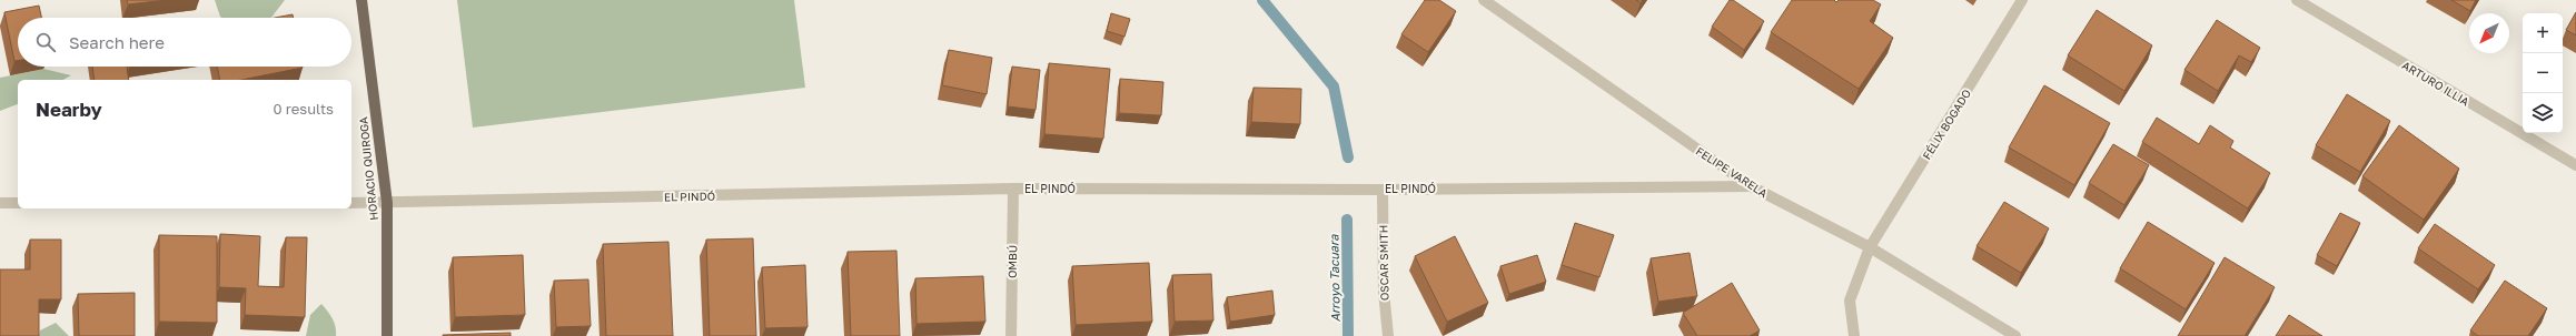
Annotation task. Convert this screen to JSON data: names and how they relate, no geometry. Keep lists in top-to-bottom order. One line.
{"streets":{"main road":["HORACIO QUIROGA"],"street":["ARTURO ILLIA","FÉLIX BOGADO","FELIPE VARELA","EL PINDÓ","OMBÚ","OSCAR SMITH"]},"crossings":[["FÉLIX BOGADO","FELIPE VARELA"],["HORACIO QUIROGA","EL PINDÓ"],["FELIPE VARELA","EL PINDÓ"],["EL PINDÓ","OMBÚ"],["EL PINDÓ","OSCAR SMITH"]],"water":["Arroyo Tacuara"],"north":"bottom left","page":{"map_buttons":["+","−"],"search":"Search here","heading":["Nearby","0 results"]}}
